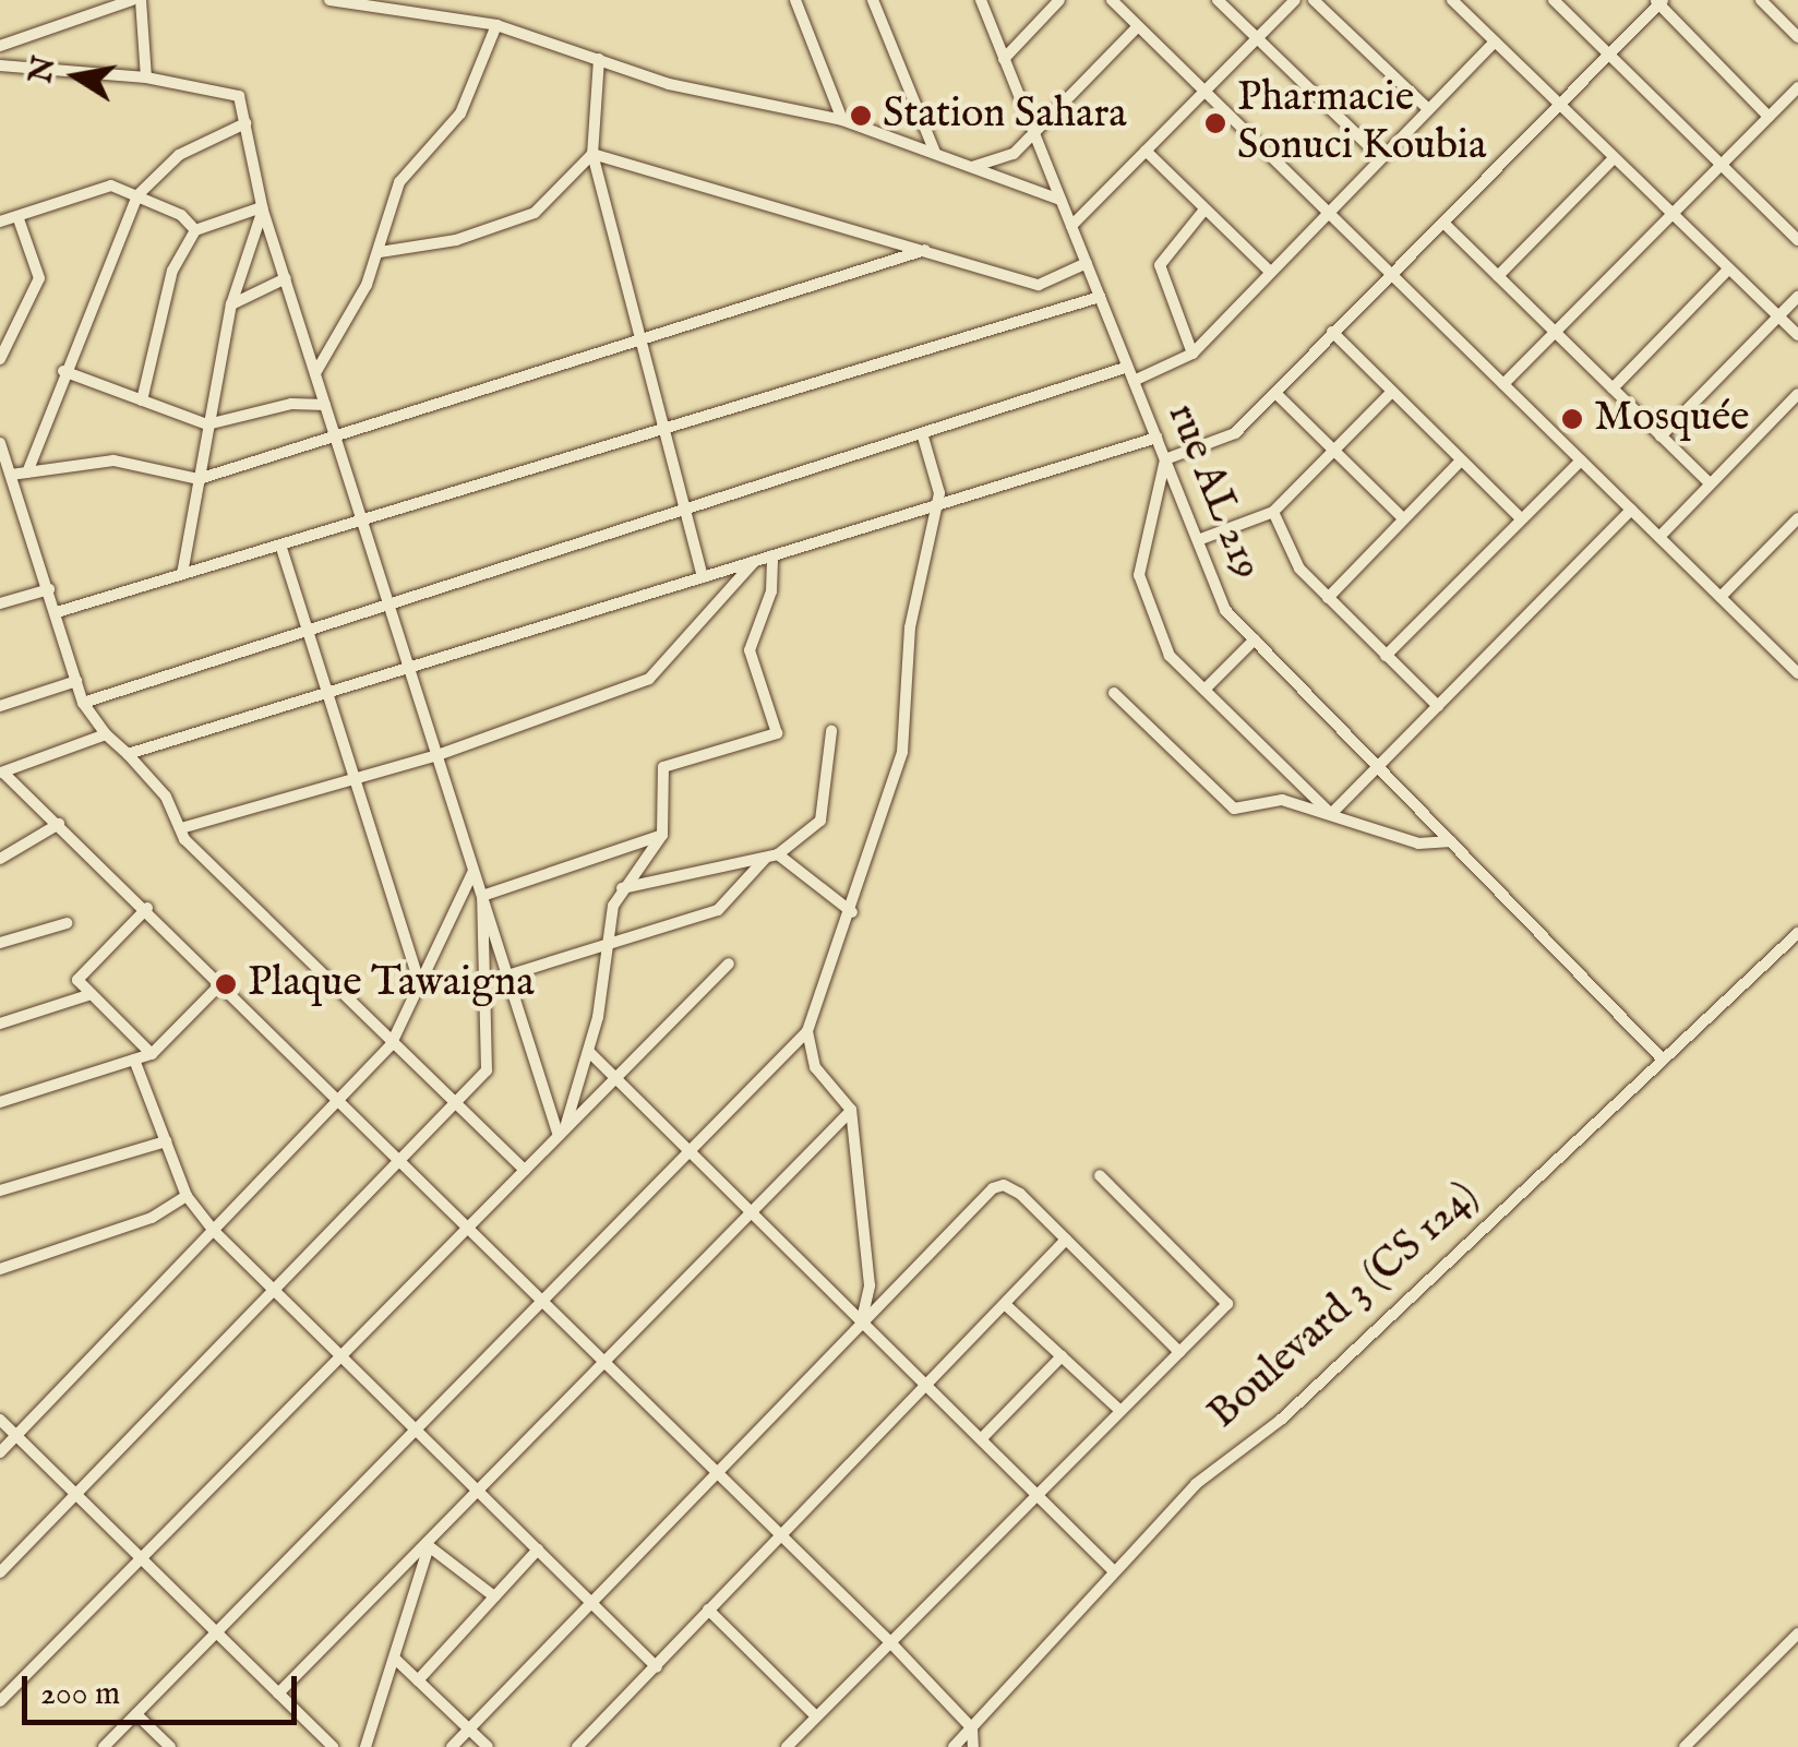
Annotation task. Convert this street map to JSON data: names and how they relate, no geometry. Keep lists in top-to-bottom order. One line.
{"streets":{"street":["rue AL 219","Boulevard 3 (CS 124)"]},"crossings":[["rue AL 219","Boulevard 3 (CS 124)"]],"places":["Station Sahara","Pharmacie Sonuci Koubia","Mosquée","Plaque Tawaigna"],"scale_bar":"200 m","north":"left"}
